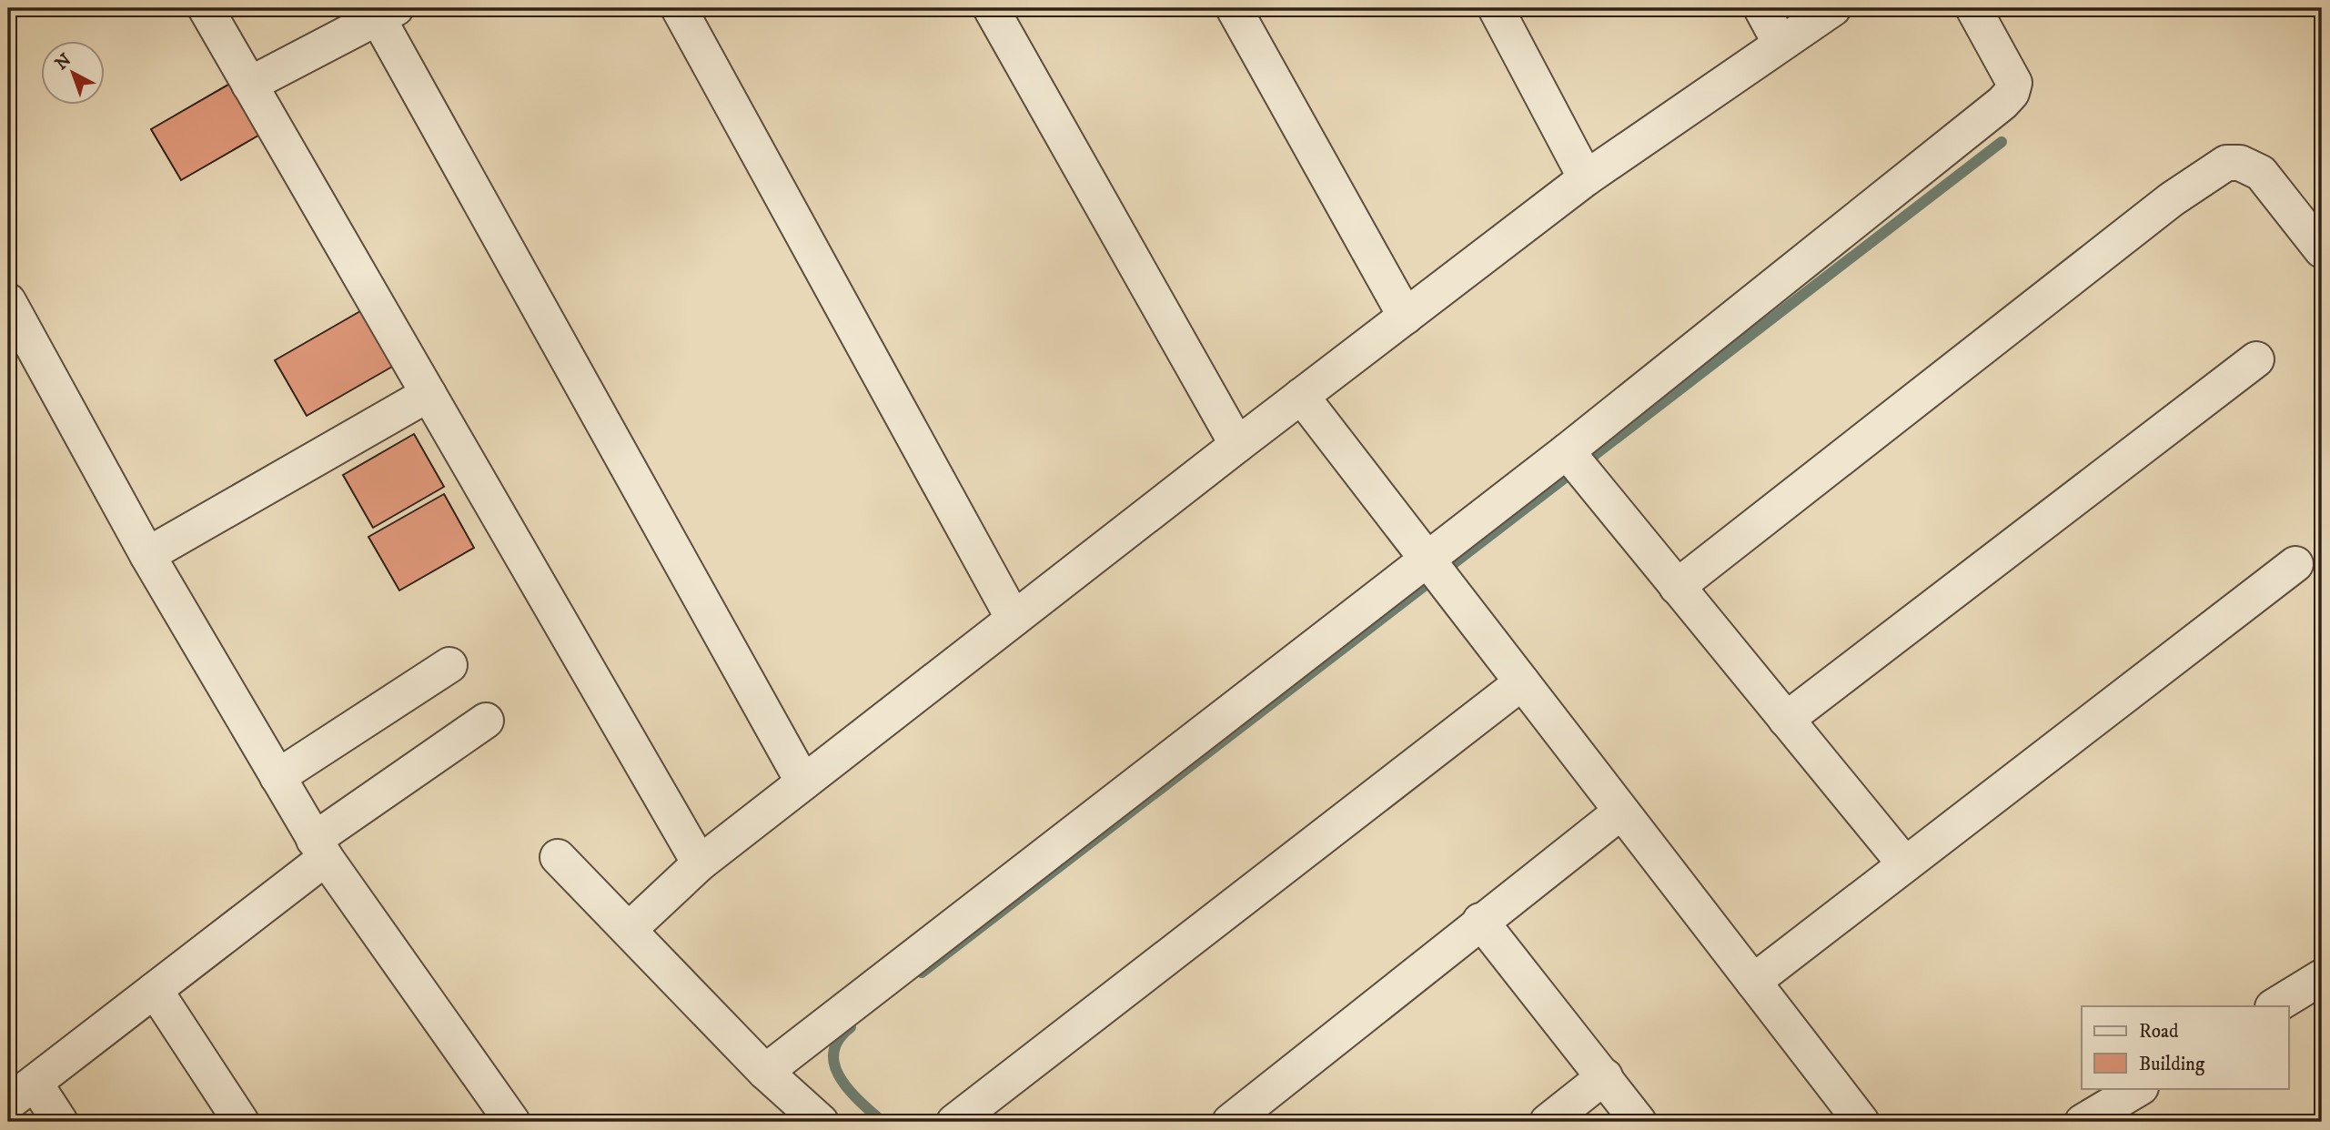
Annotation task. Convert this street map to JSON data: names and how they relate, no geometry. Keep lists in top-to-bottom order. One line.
{"legend":["Road","Building"],"north":"top left"}
